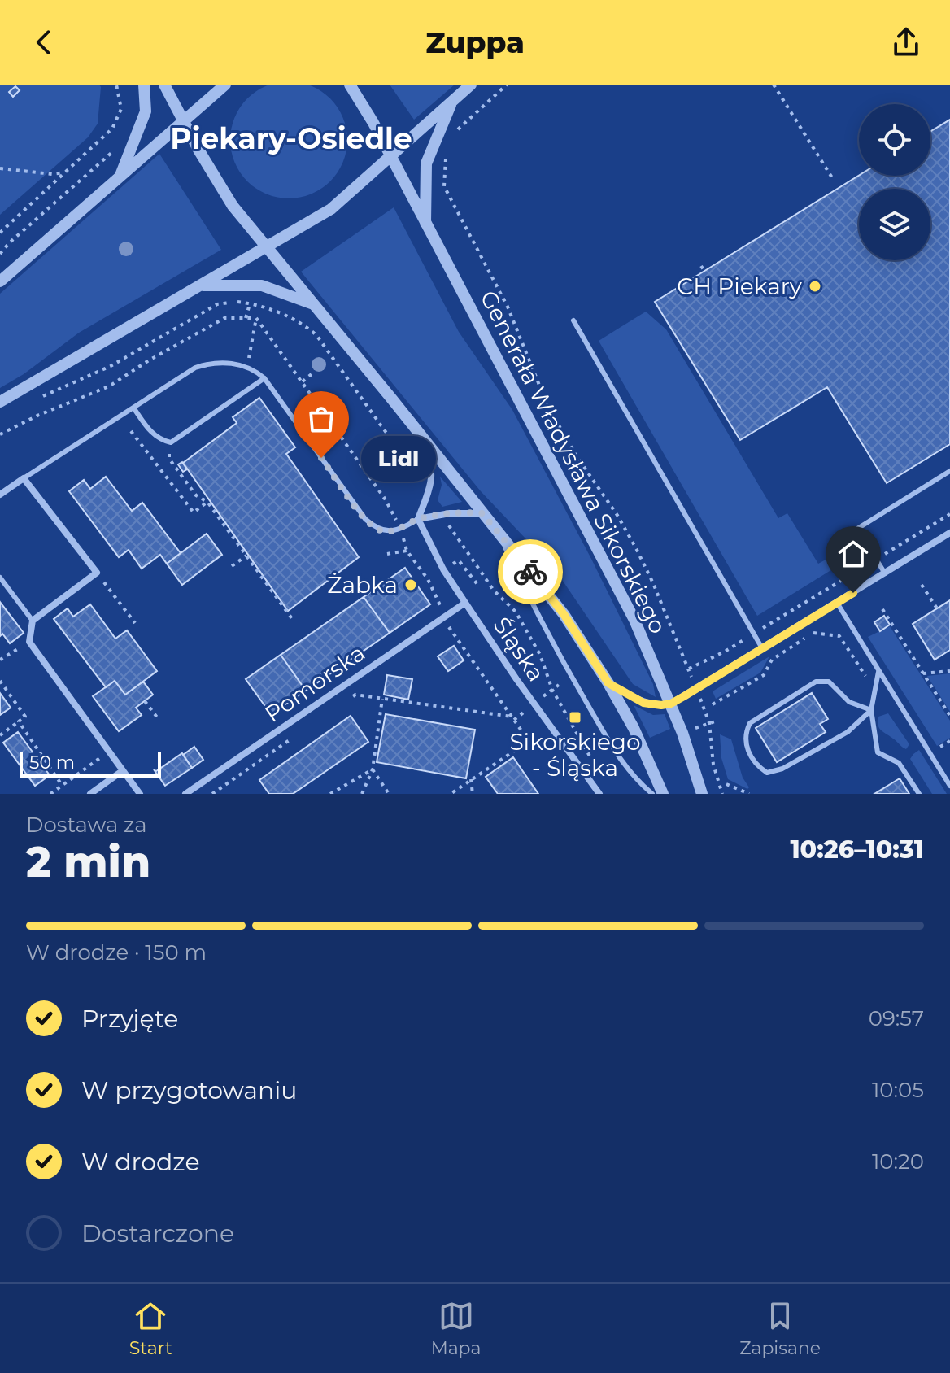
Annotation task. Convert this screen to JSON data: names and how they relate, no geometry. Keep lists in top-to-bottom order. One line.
{"streets":{"street":["Generała Władysława Sikorskiego","Śląska","Pomorska"]},"crossings":[["Śląska","Pomorska"]],"districts":["Piekary-Osiedle"],"places":{"other":["CH Piekary","Lidl","Żabka"],"transit":["Sikorskiego - Śląska"]},"scale_bar":"50 m","page":{"header":"Zuppa","bubble":"Lidl","scale":"50 m","heading":["2 min","Dostawa za","10:26–10:31"],"bar":"W drodze · 150 m","list":[["Przyjęte","09:57"],["W przygotowaniu","10:05"],["W drodze","10:20"],"Dostarczone"],"tabs":["Start","Mapa","Zapisane"]}}
